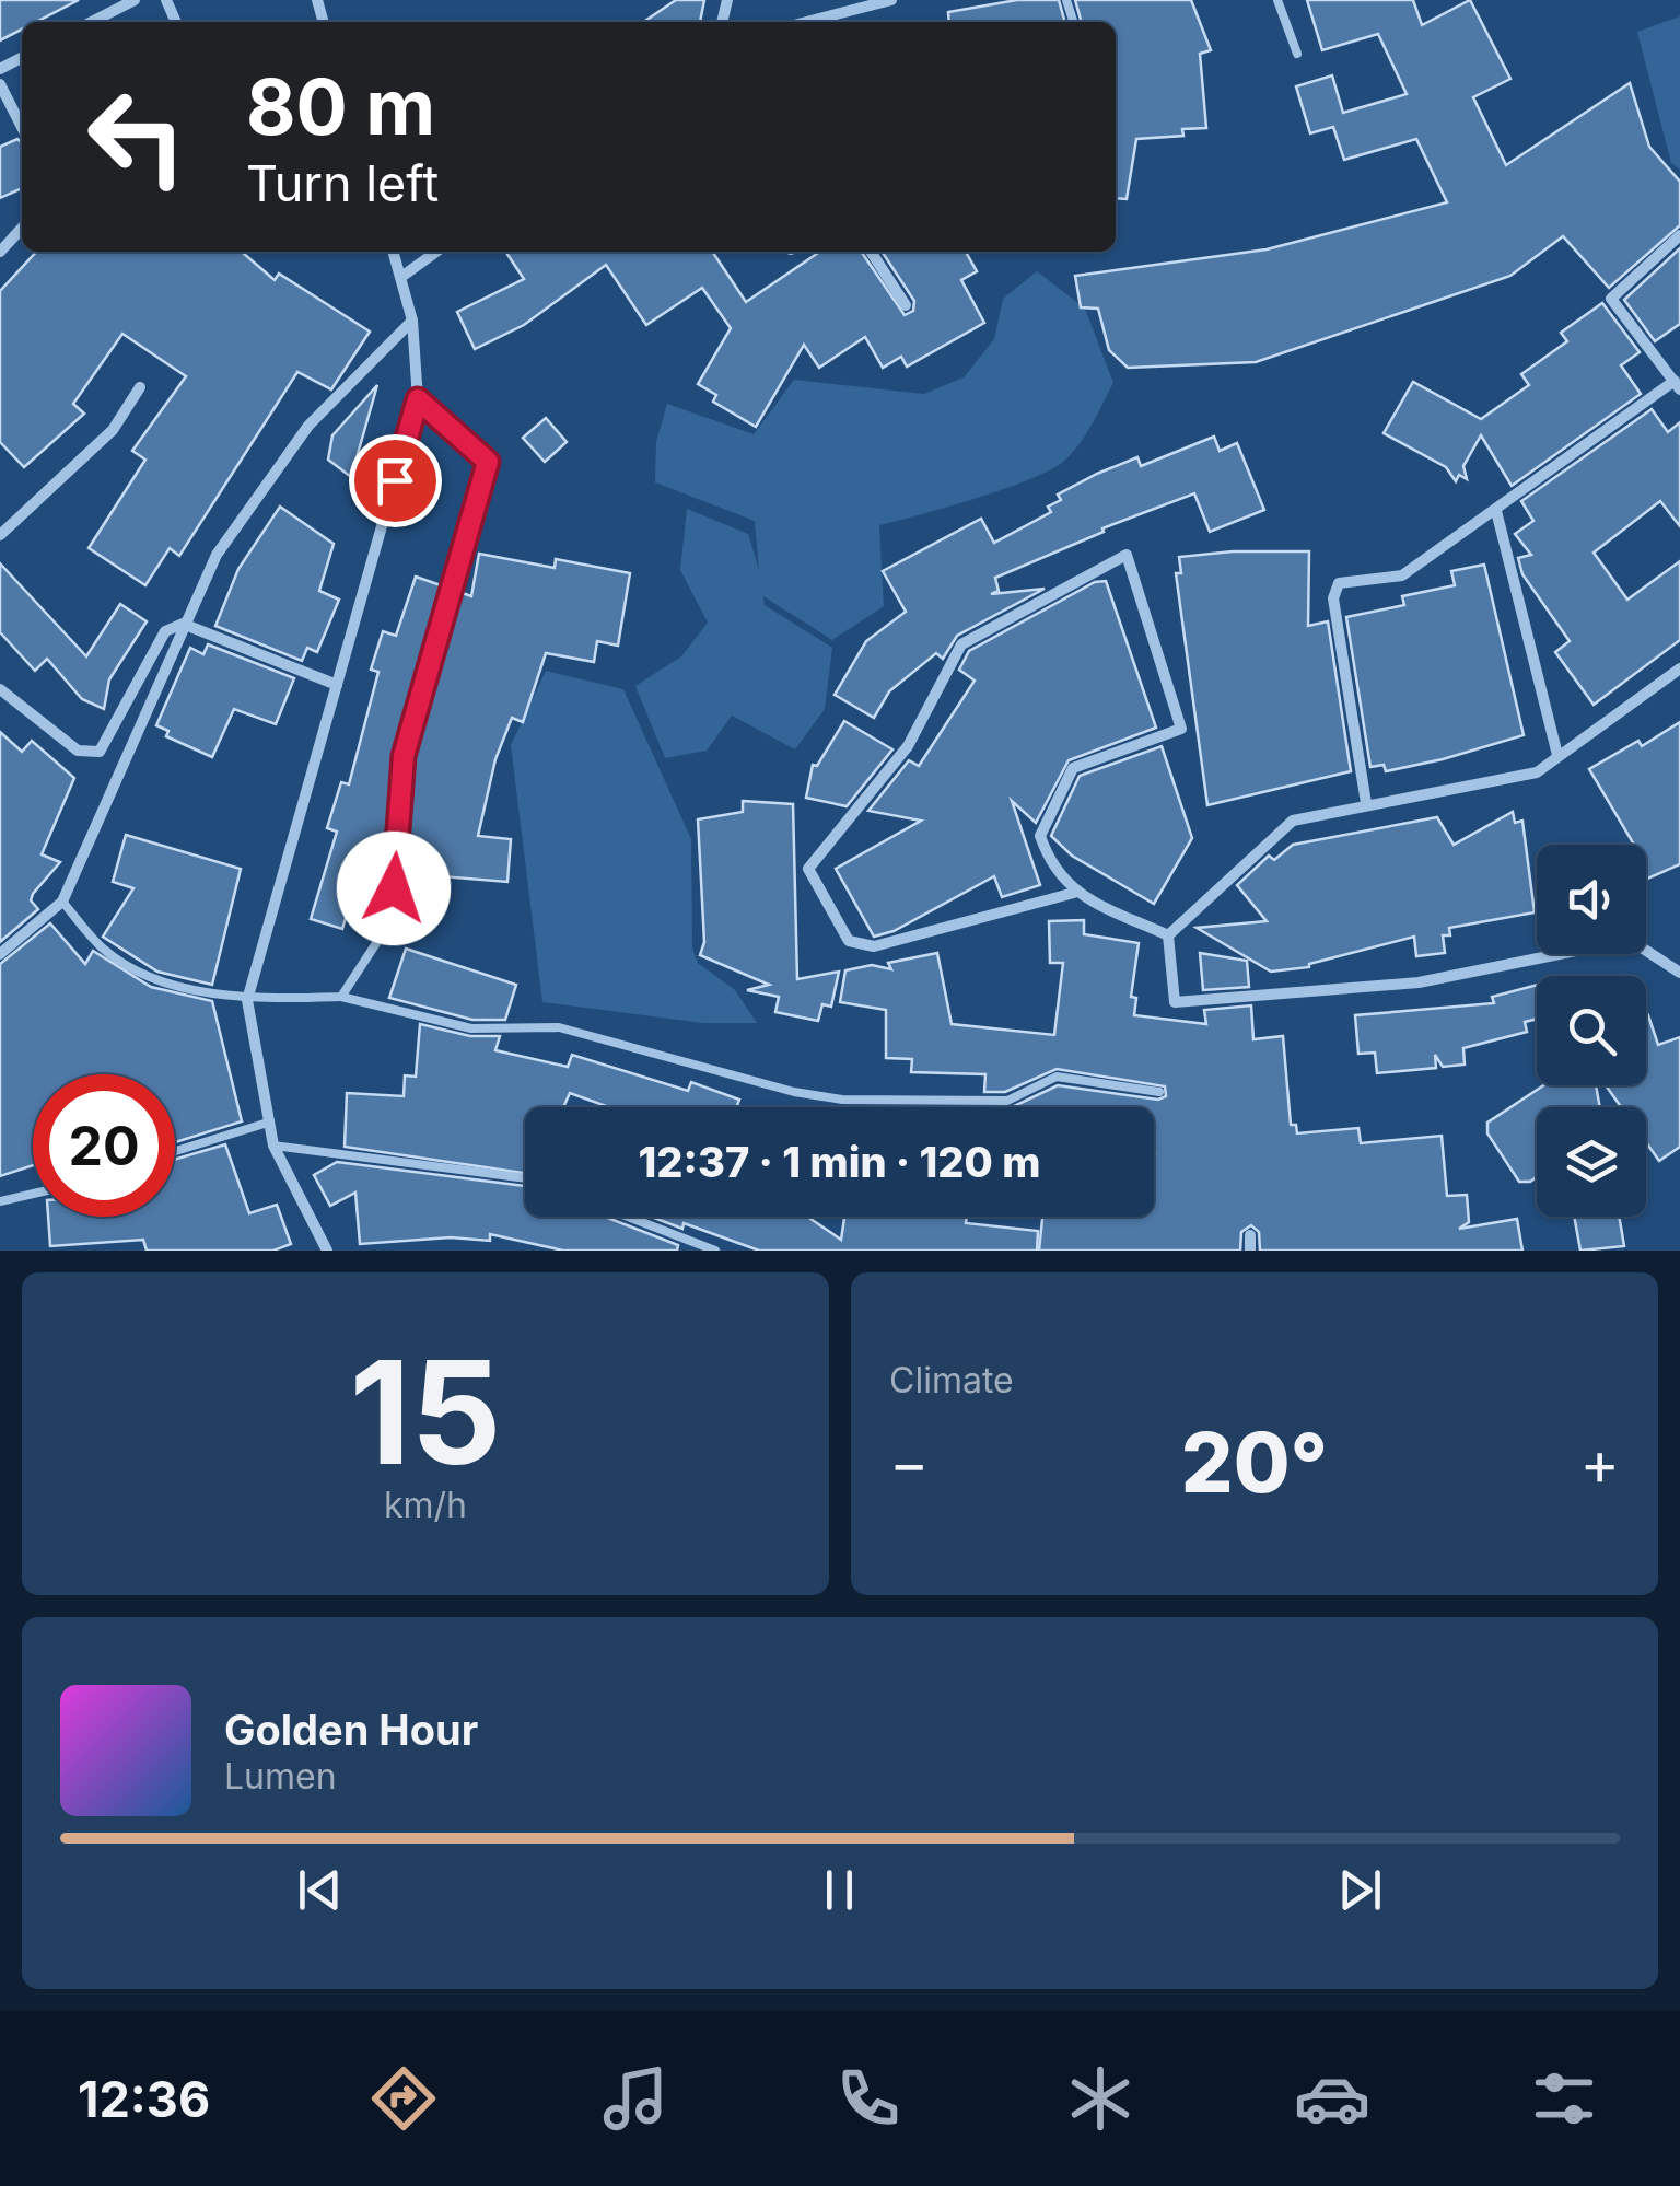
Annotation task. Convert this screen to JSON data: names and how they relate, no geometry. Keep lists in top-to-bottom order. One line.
{"page":{"turn":["80 m","Turn left"],"limit":"20","trip":"12:37 · 1 min · 120 m","tile":[["15","km/h"],"Climate"],"heat":["−","20°","+"],"song":["Golden Hour","Lumen"],"tabs":"12:36"}}
